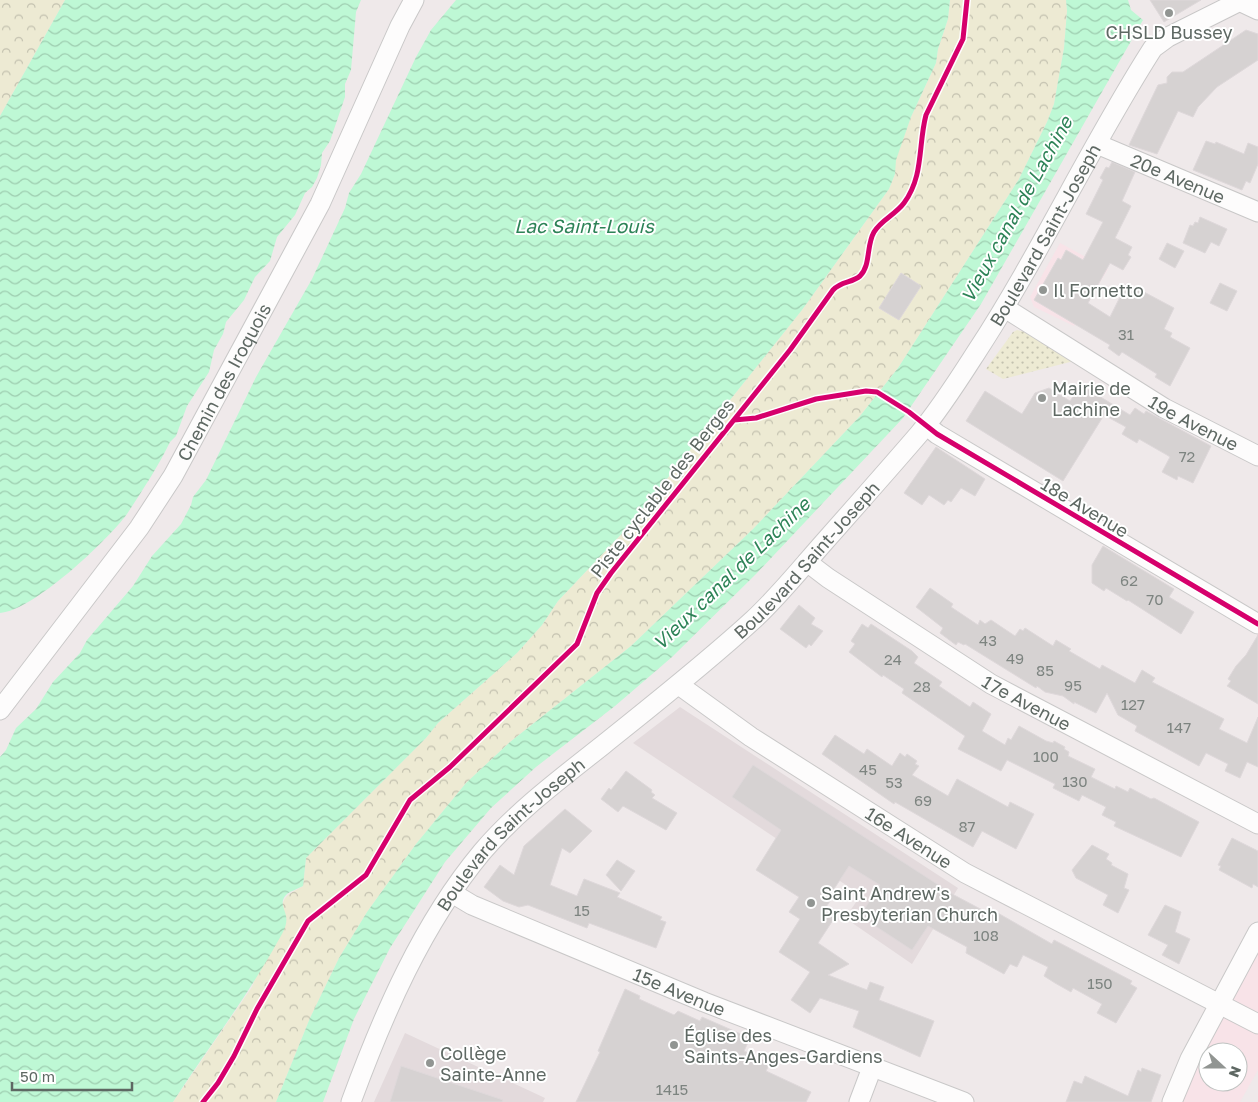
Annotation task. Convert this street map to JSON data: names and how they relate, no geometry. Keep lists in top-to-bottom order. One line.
{"streets":{"street":["20e Avenue","Boulevard Saint-Joseph","Chemin des Iroquois","19e Avenue","18e Avenue","17e Avenue","16e Avenue","15e Avenue"],"cycle path":["Piste cyclable des Berges"]},"crossings":[["20e Avenue","Boulevard Saint-Joseph"],["Boulevard Saint-Joseph","19e Avenue"],["Boulevard Saint-Joseph","18e Avenue"],["Boulevard Saint-Joseph","17e Avenue"],["Boulevard Saint-Joseph","16e Avenue"],["Boulevard Saint-Joseph","15e Avenue"]],"water":["Vieux canal de Lachine","Lac Saint-Louis"],"places":["CHSLD Bussey","Il Fornetto","Mairie de Lachine","Saint Andrew's Presbyterian Church","Église des Saints-Anges-Gardiens","Collège Sainte-Anne"],"house_numbers":["31","72","62","70","43","49","24","85","95","28","127","147","100","45","130","53","69","87","15","108","150","1415"],"scale_bar":"50 m","north":"right"}
